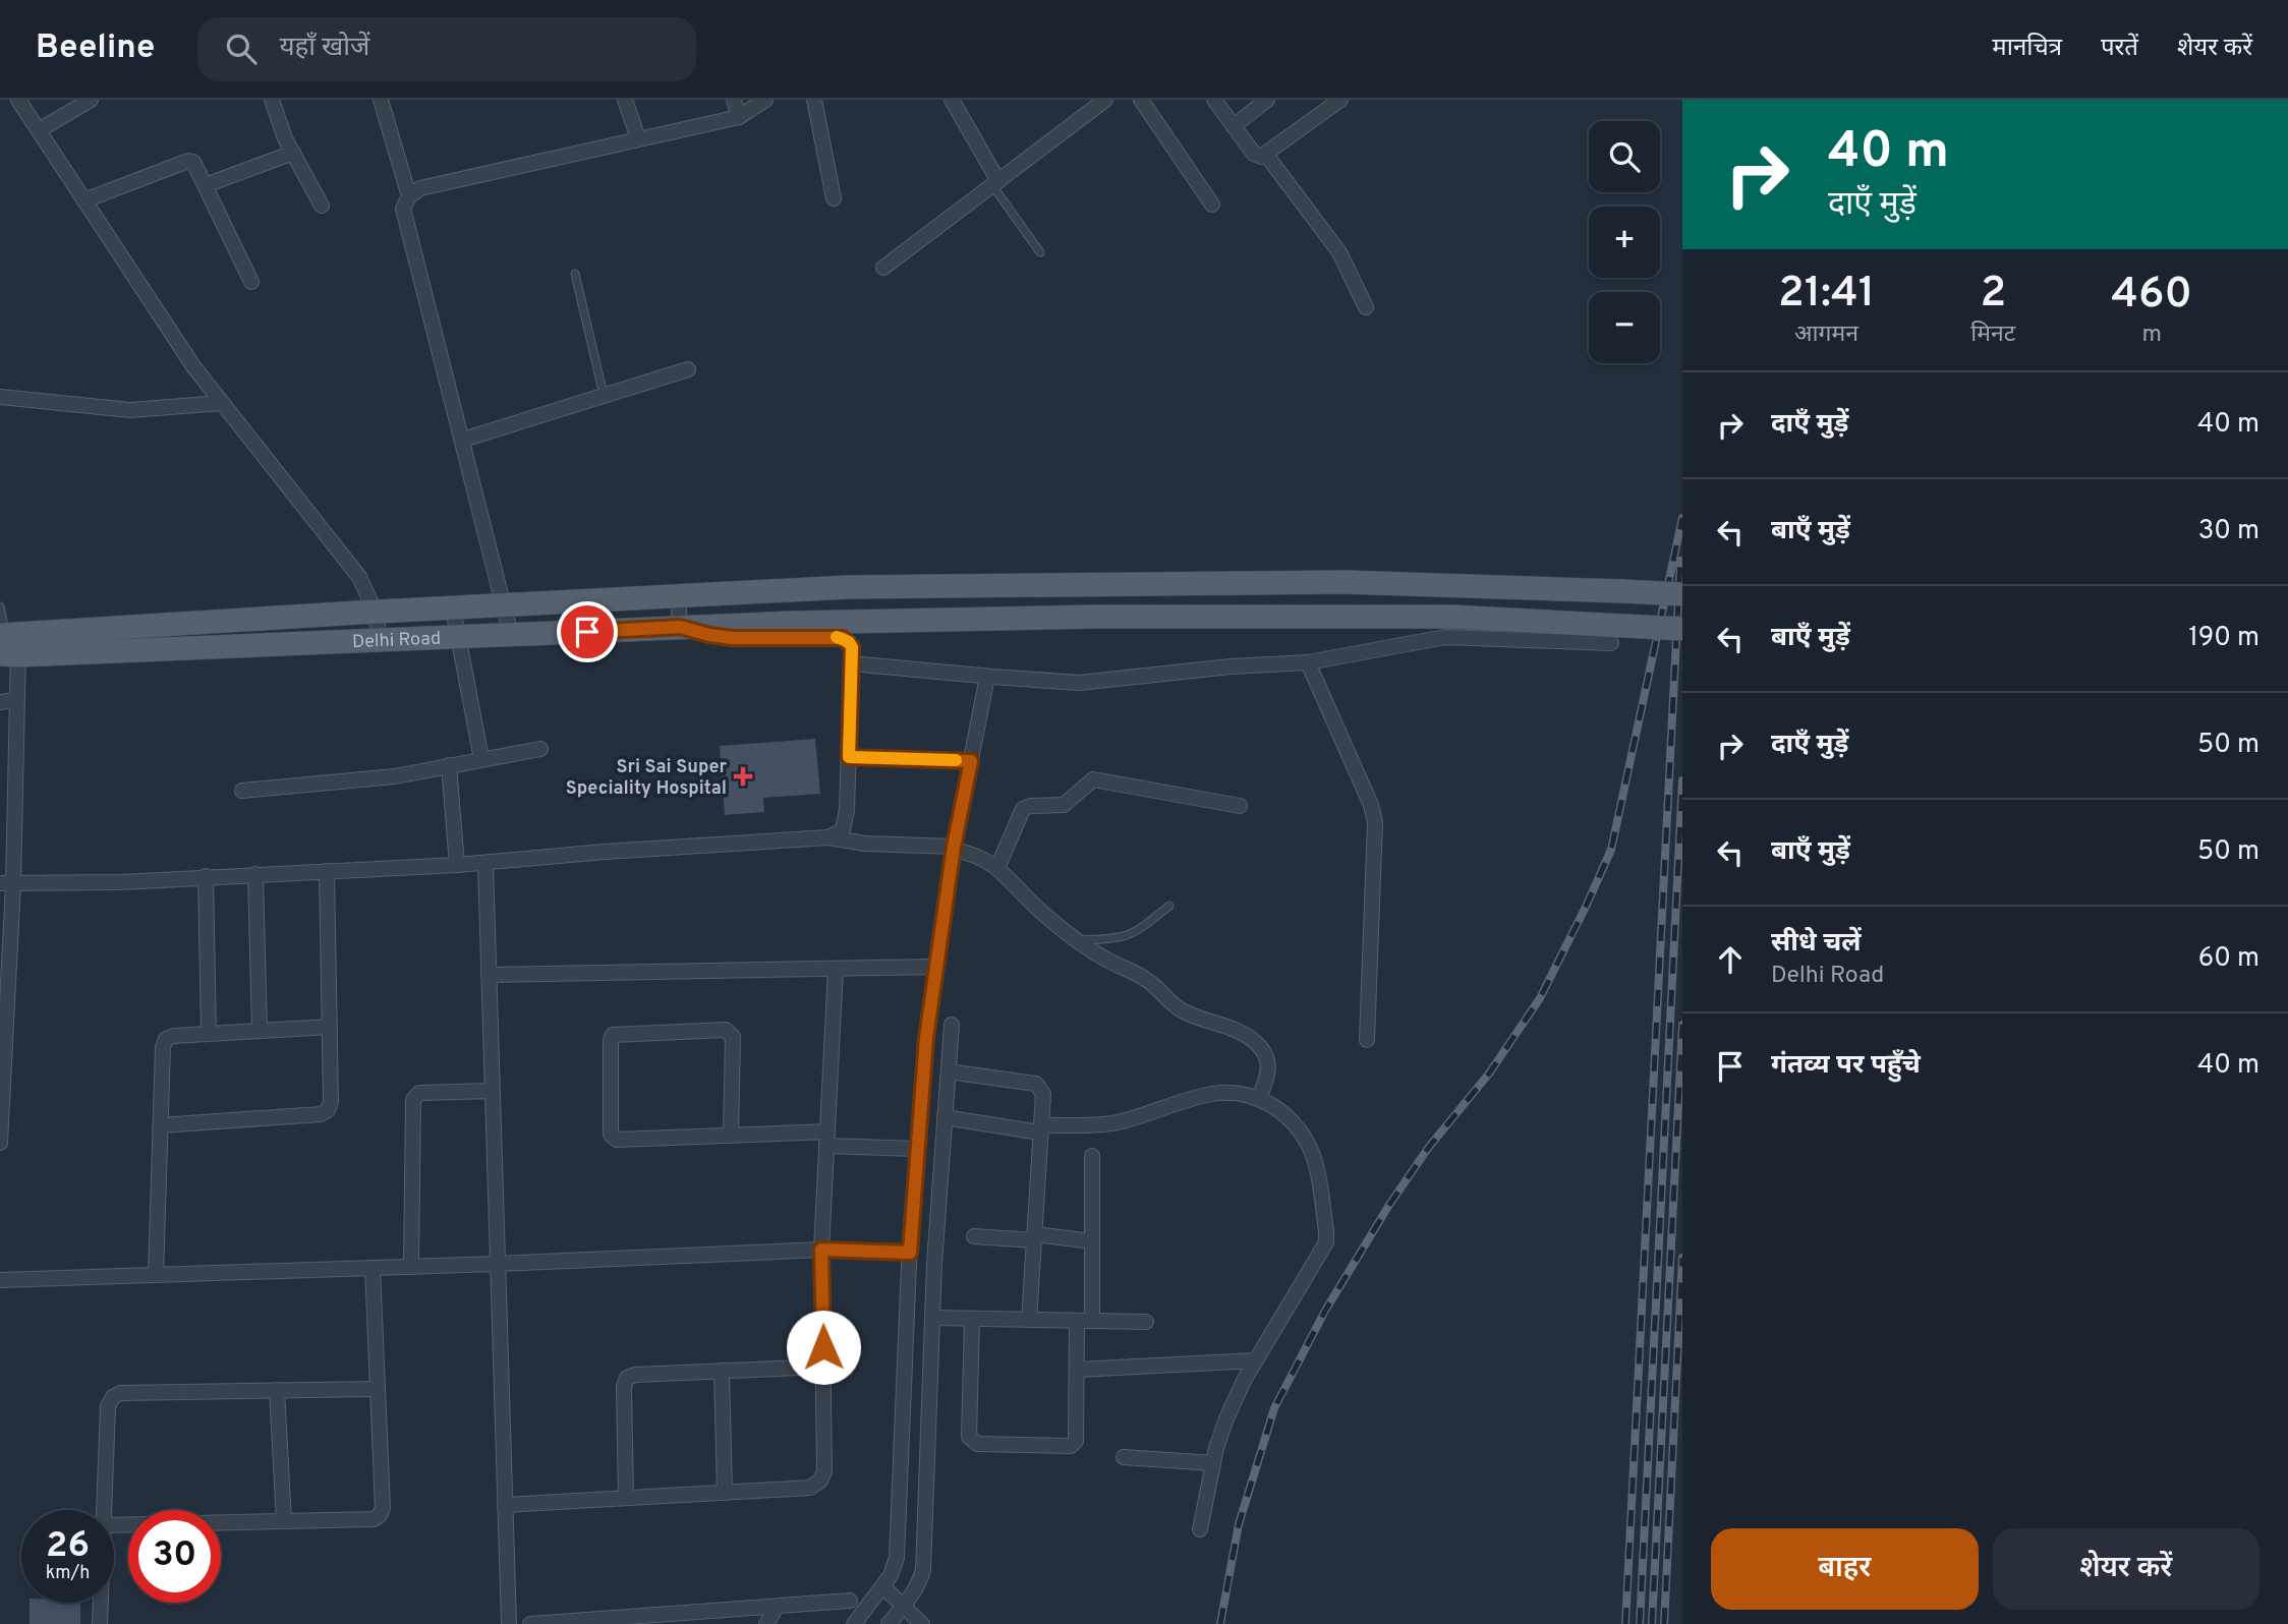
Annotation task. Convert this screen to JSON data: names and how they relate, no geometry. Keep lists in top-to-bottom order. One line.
{"streets":{"main road":["Delhi Road"]},"places":{"health":["Sri Sai Super Speciality Hospital"]},"page":{"header":"Beeline","search":"यहाँ खोजें","nav":["मानचित्र","परतें","शेयर करें"],"turn":["40 m","दाएँ मुड़ें"],"map_buttons":["+","−"],"eta":["21:41","आगमन","2","मिनट","460","m"],"list":[{"name":"दाएँ मुड़ें","value":"40 m"},{"name":"बाएँ मुड़ें","value":"30 m"},{"name":"बाएँ मुड़ें","value":"190 m"},{"name":"दाएँ मुड़ें","value":"50 m"},{"name":"बाएँ मुड़ें","value":"50 m"},{"name":"सीधे चलें","note":"Delhi Road","value":"60 m"},{"name":"गंतव्य पर पहुँचे","value":"40 m"}],"speed":"26 km/h","limit":"30","buttons":["बाहर","शेयर करें"]}}
